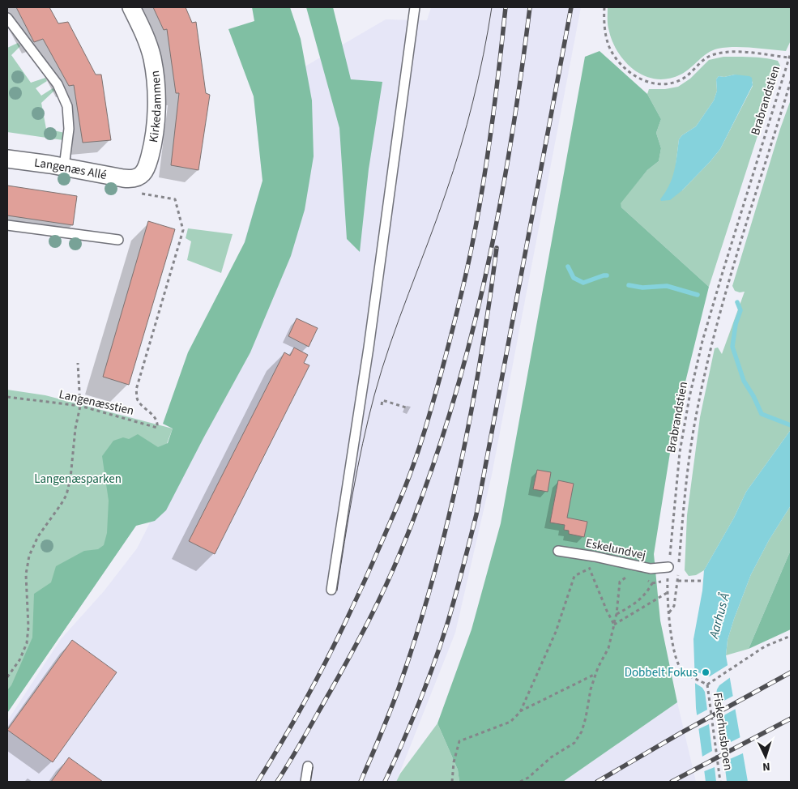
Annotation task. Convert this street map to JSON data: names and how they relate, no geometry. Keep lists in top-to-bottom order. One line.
{"streets":{"street":["Kirkedammen","Langenæs Allé"],"lane":["Eskelundvej"],"path":["Brabrandstien","Langenæsstien","Fiskerhusbroen"]},"crossings":[["Brabrandstien","Eskelundvej"],["Brabrandstien","Fiskerhusbroen"],["Kirkedammen","Langenæs Allé"],["Kirkedammen","Langenæsstien"],["Langenæs Allé","Langenæsstien"]],"water":["Aarhus Å"],"parks":["Langenæsparken"],"places":["Dobbelt Fokus"],"north":"bottom"}
